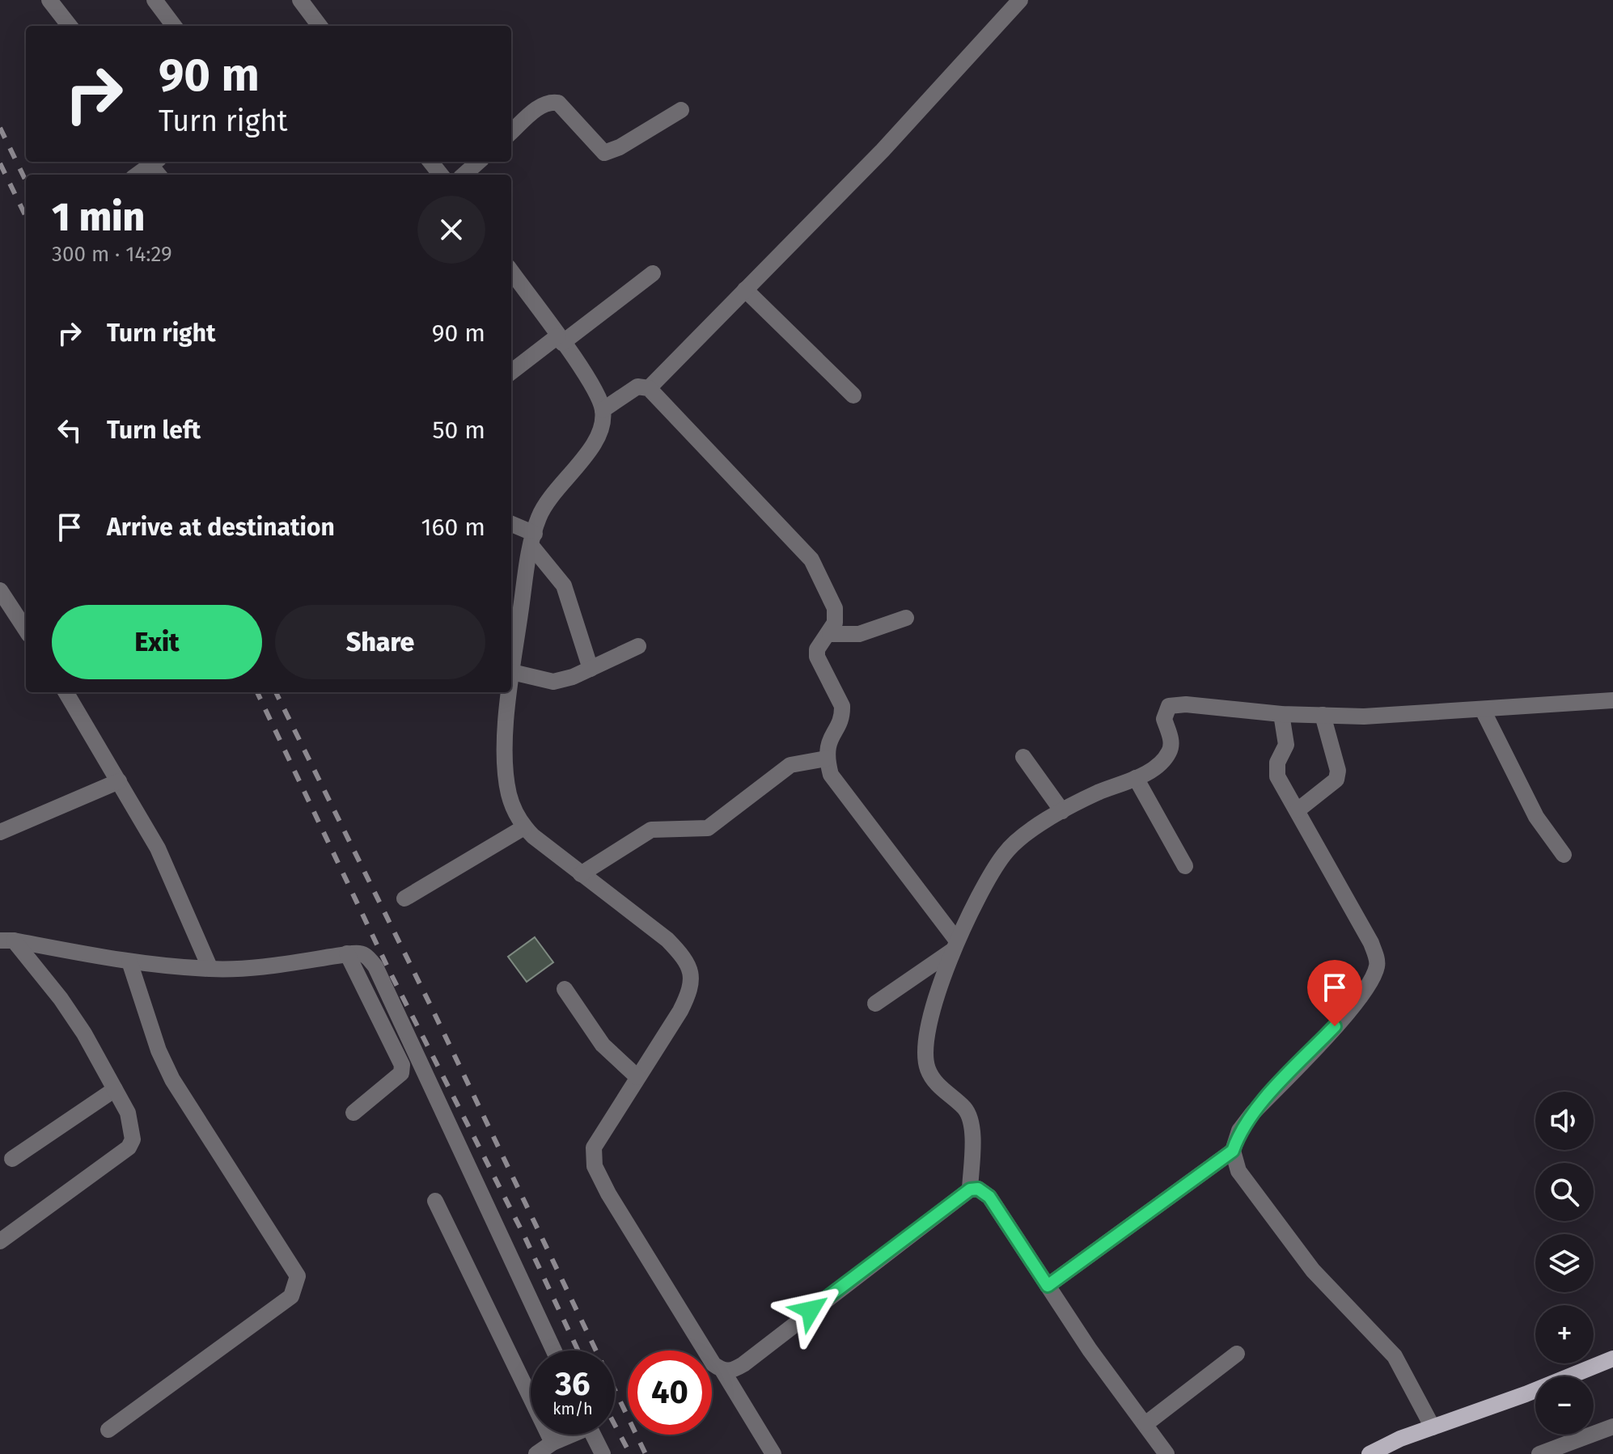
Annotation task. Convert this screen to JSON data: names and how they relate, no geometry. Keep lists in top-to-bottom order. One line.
{"page":{"turn":["90 m","Turn right"],"heading":["1 min","300 m · 14:29"],"list":[{"name":"Turn right","value":"90 m"},{"name":"Turn left","value":"50 m"},{"name":"Arrive at destination","value":"160 m"}],"buttons":["Exit","Share"],"map_buttons":["+","−"],"speed":"36 km/h","limit":"40"}}
